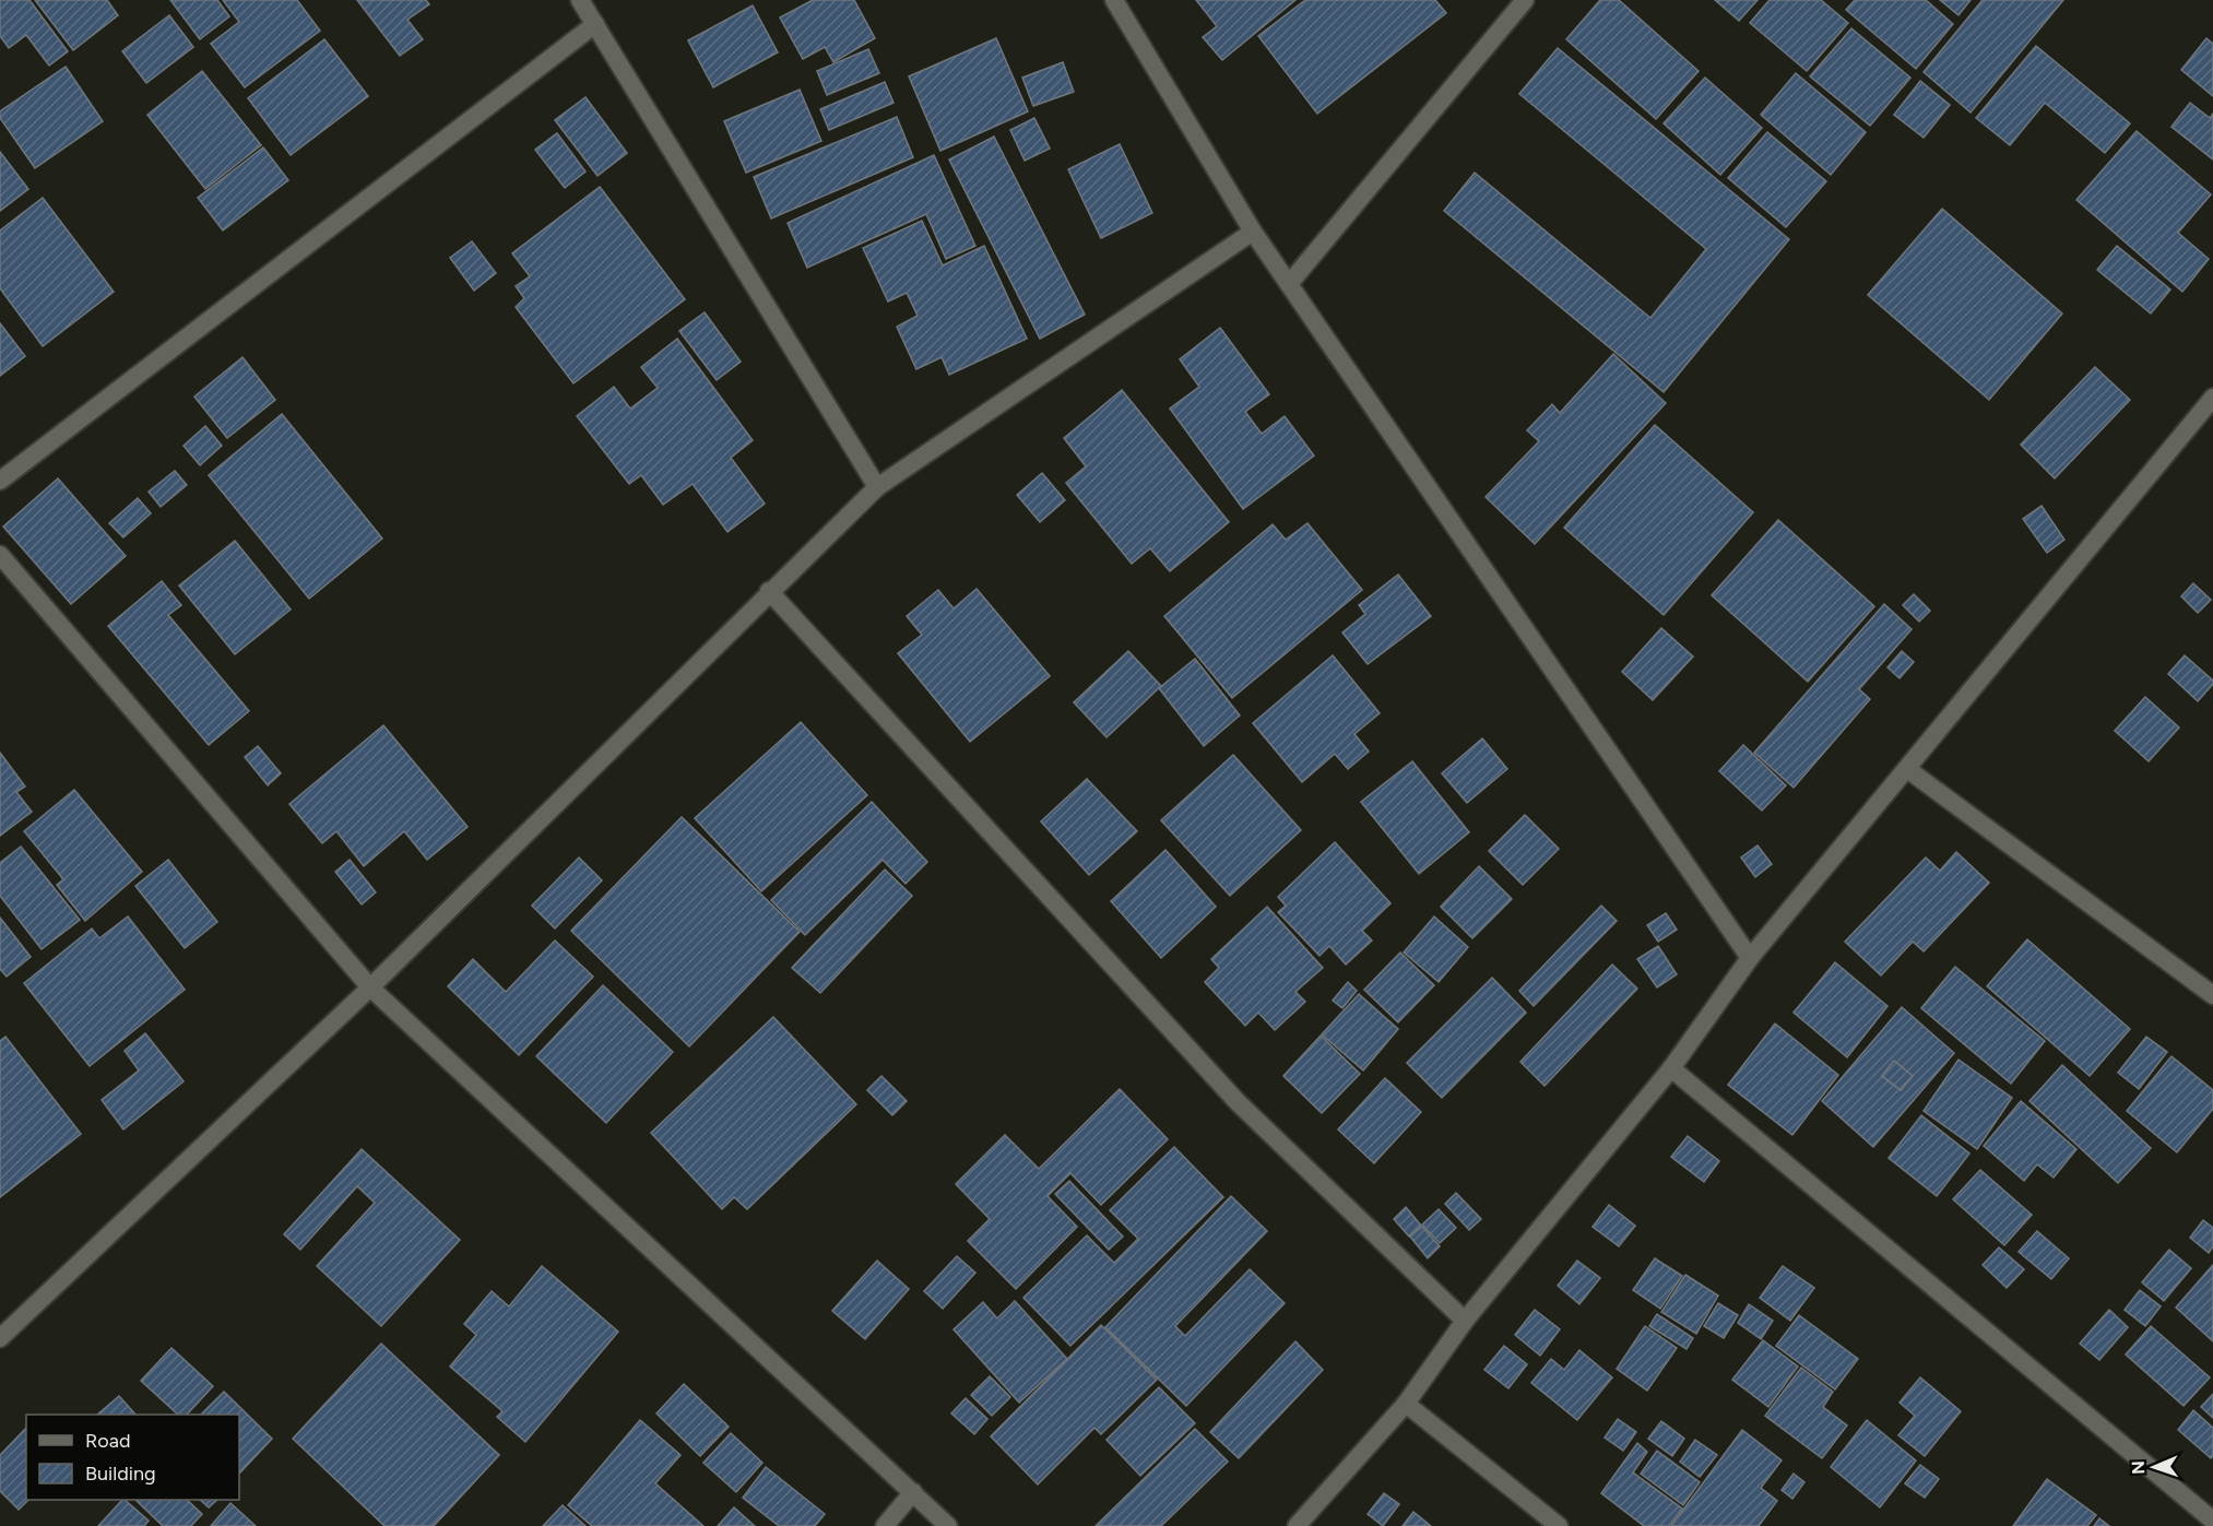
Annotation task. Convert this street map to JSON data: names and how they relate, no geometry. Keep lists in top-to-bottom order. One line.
{"legend":["Road","Building"],"north":"left"}
